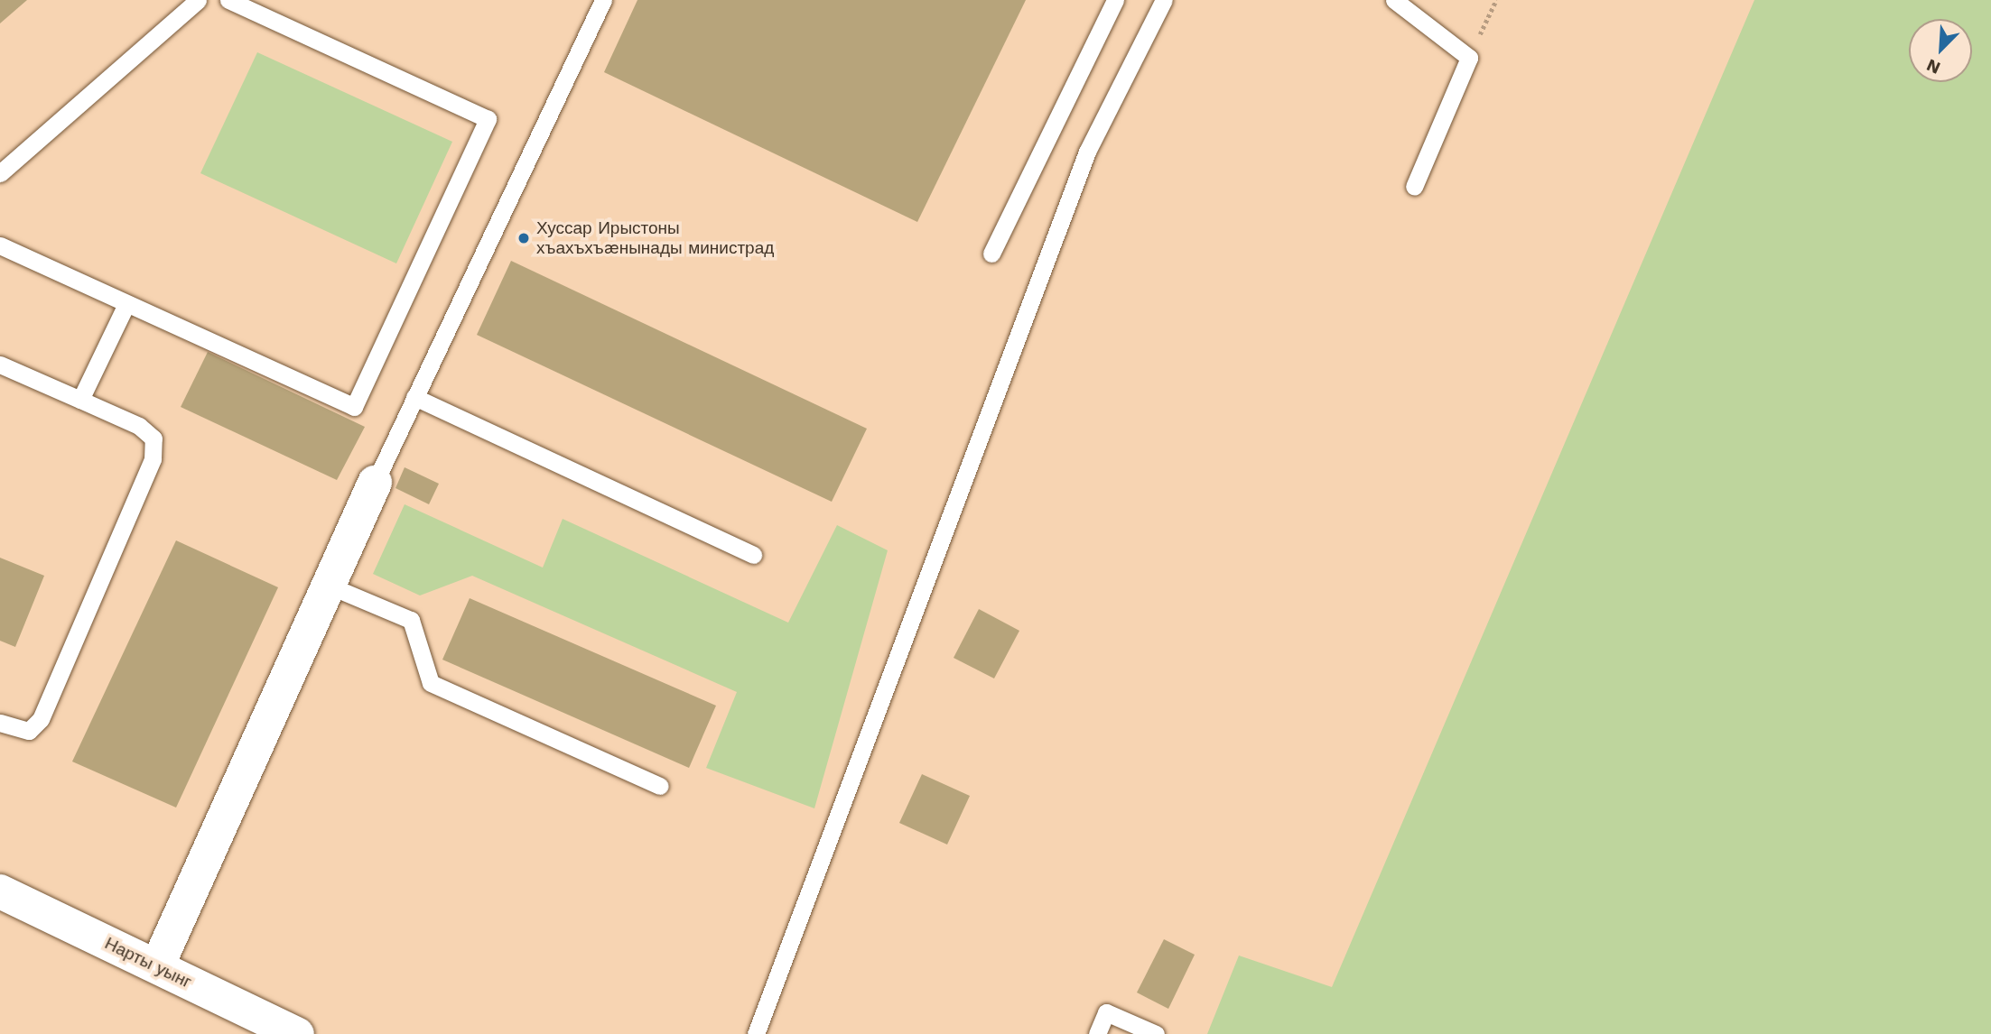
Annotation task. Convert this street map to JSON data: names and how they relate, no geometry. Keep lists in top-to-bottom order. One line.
{"streets":{"street":["Нарты уынг"]},"places":["Хуссар Ирыстоны хъахъхъæнынады министрад"],"north":"bottom left"}
